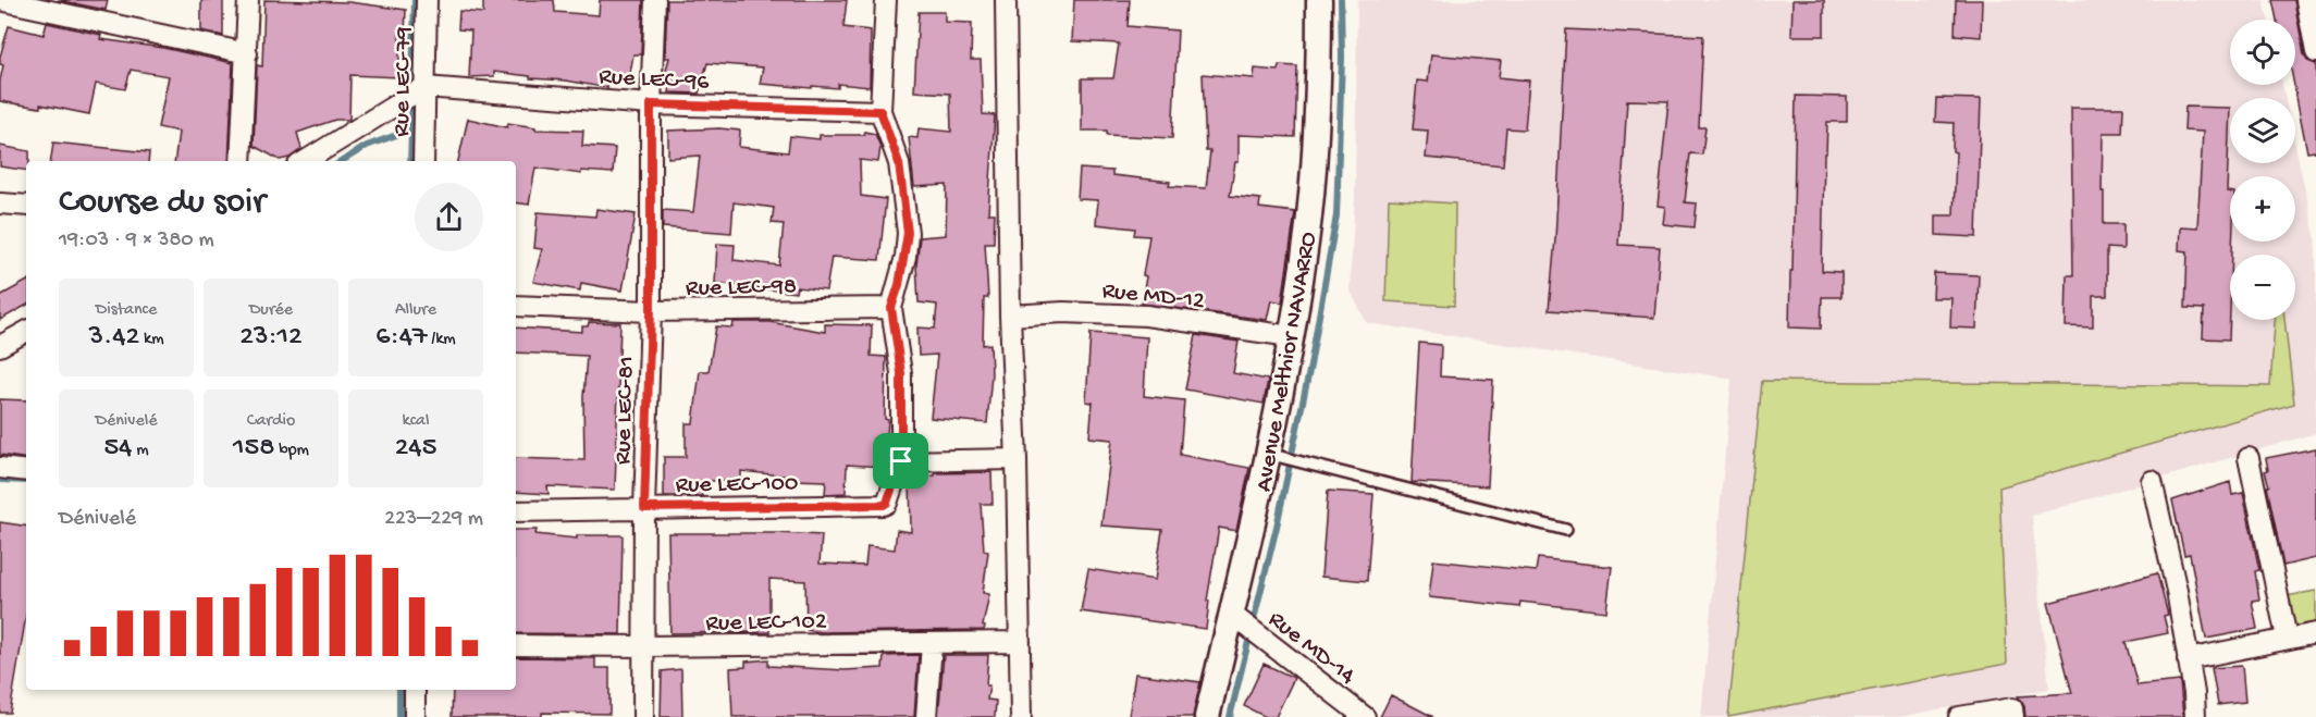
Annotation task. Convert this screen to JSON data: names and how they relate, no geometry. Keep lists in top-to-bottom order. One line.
{"streets":{"street":["Rue LEC-96","Rue LEC-79","Rue LEC-98","Rue MD-12","Avenue Melthior NAVARRO","Rue LEC-81","Rue LEC-100","Rue LEC-102","Rue MD-14"]},"crossings":[["Rue LEC-96","Rue LEC-79"],["Rue LEC-96","Rue LEC-81"],["Rue LEC-98","Rue LEC-81"],["Rue MD-12","Avenue Melthior NAVARRO"],["Avenue Melthior NAVARRO","Rue MD-14"],["Rue LEC-81","Rue LEC-100"],["Rue LEC-81","Rue LEC-102"]],"page":{"map_buttons":["+","−"],"heading":["Course du soir","19:03 · 9 × 380 m"],"stats":[["Distance","3.42 km"],["Durée","23:12"],["Allure","6:47 /km"],["Dénivelé","54 m"],["Cardio","158 bpm"],["kcal","245"]],"chart":["Dénivelé","223–229 m"]}}
